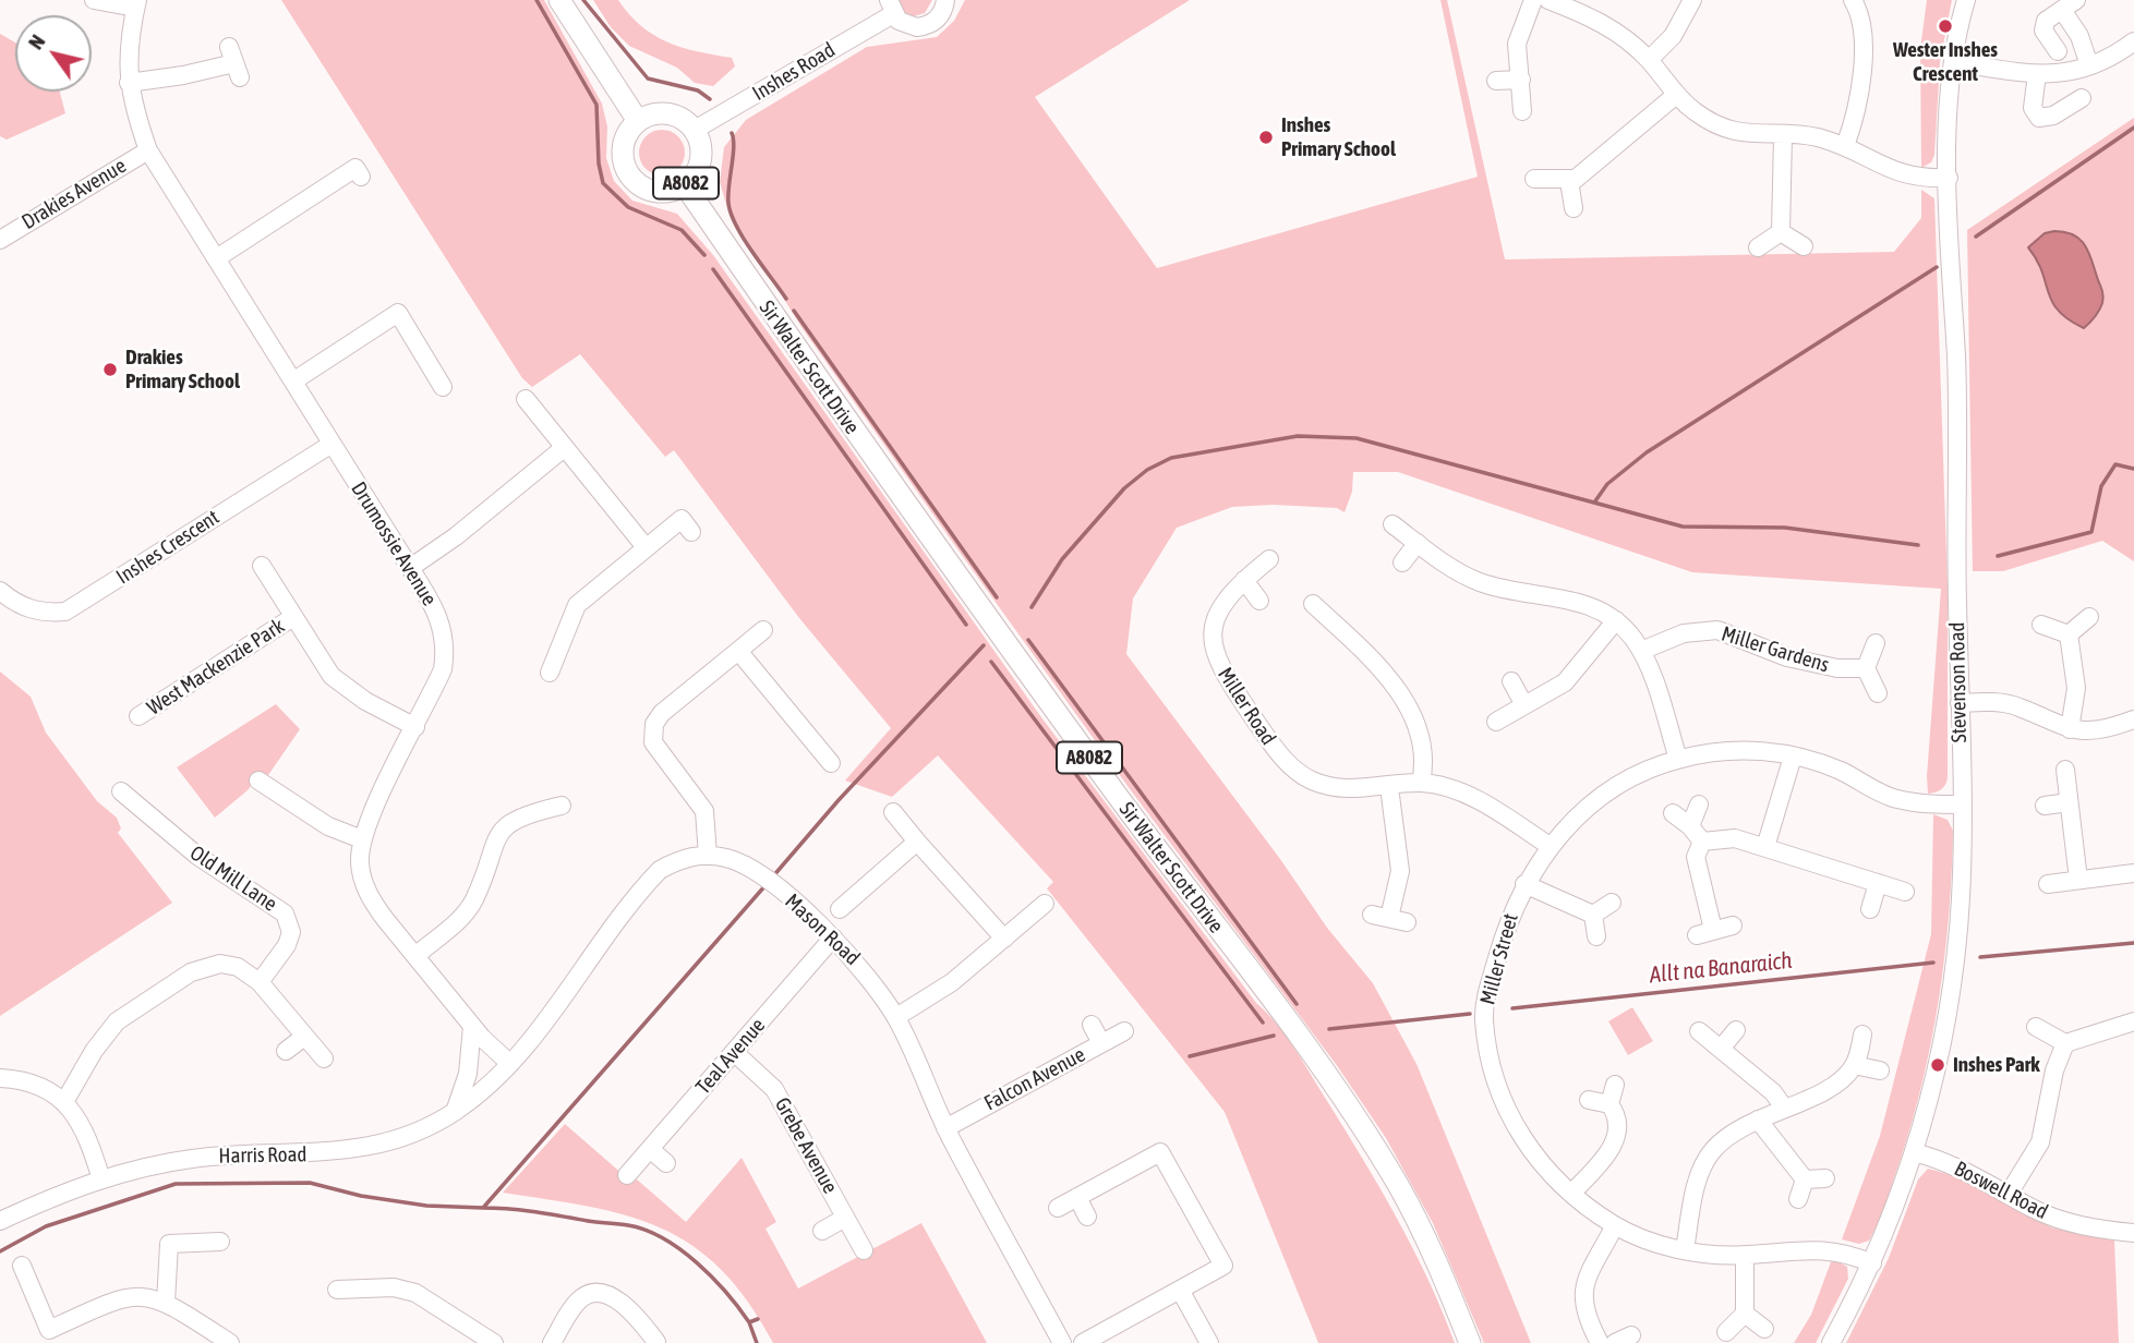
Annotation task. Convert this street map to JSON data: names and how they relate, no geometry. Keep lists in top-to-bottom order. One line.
{"streets":{"main road":["A8082","Sir Walter Scott Drive"],"street":["Inshes Road","Drakies Avenue","Drumossie Avenue","Inshes Crescent","Miller Gardens","West Mackenzie Park","Stevenson Road","Miller Road","Old Mill Lane","Mason Road","Miller Street","Teal Avenue","Falcon Avenue","Grebe Avenue","Harris Road","Boswell Road"]},"crossings":[["Inshes Road","A8082"],["Inshes Road","Sir Walter Scott Drive"],["A8082","Sir Walter Scott Drive"],["Drakies Avenue","Drumossie Avenue"],["Drumossie Avenue","Inshes Crescent"],["Drumossie Avenue","West Mackenzie Park"],["Drumossie Avenue","Mason Road"],["Drumossie Avenue","Harris Road"],["Stevenson Road","Miller Street"],["Stevenson Road","Boswell Road"],["Miller Road","Miller Street"],["Mason Road","Teal Avenue"],["Mason Road","Falcon Avenue"],["Mason Road","Harris Road"],["Teal Avenue","Grebe Avenue"]],"water":["Allt na Banaraich"],"places":["Wester Inshes Crescent","Inshes Primary School","Drakies Primary School","Inshes Park"],"north":"top left"}
